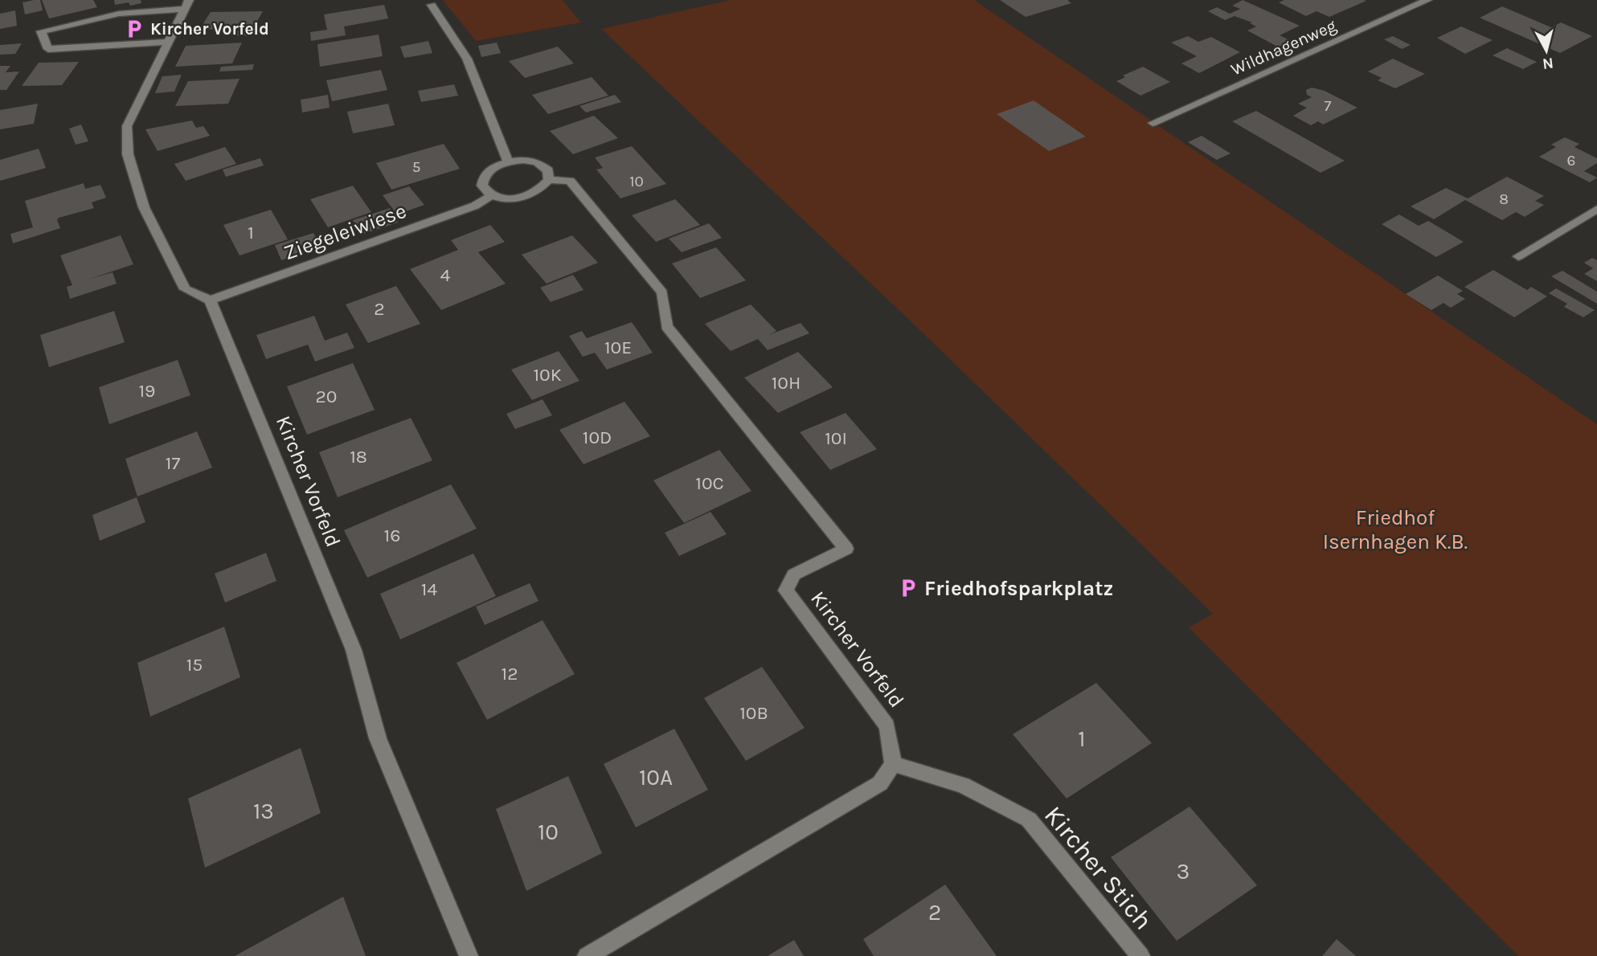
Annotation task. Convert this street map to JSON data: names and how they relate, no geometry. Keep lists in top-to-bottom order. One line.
{"streets":{"street":["Wildhagenweg","Ziegeleiwiese","Kircher Vorfeld","Kircher Stich"]},"crossings":[["Ziegeleiwiese","Kircher Vorfeld"],["Kircher Vorfeld","Kircher Stich"]],"parks":["Friedhof Isernhagen K.B."],"places":{"parking":["Kircher Vorfeld","Friedhofsparkplatz"]},"house_numbers":["7","6","5","10","8","1","4","2","10E","10K","10H","19","20","10D","10I","18","17","10C","16","14","15","12","10B","1","10A","13","10","3","2"],"north":"bottom"}
